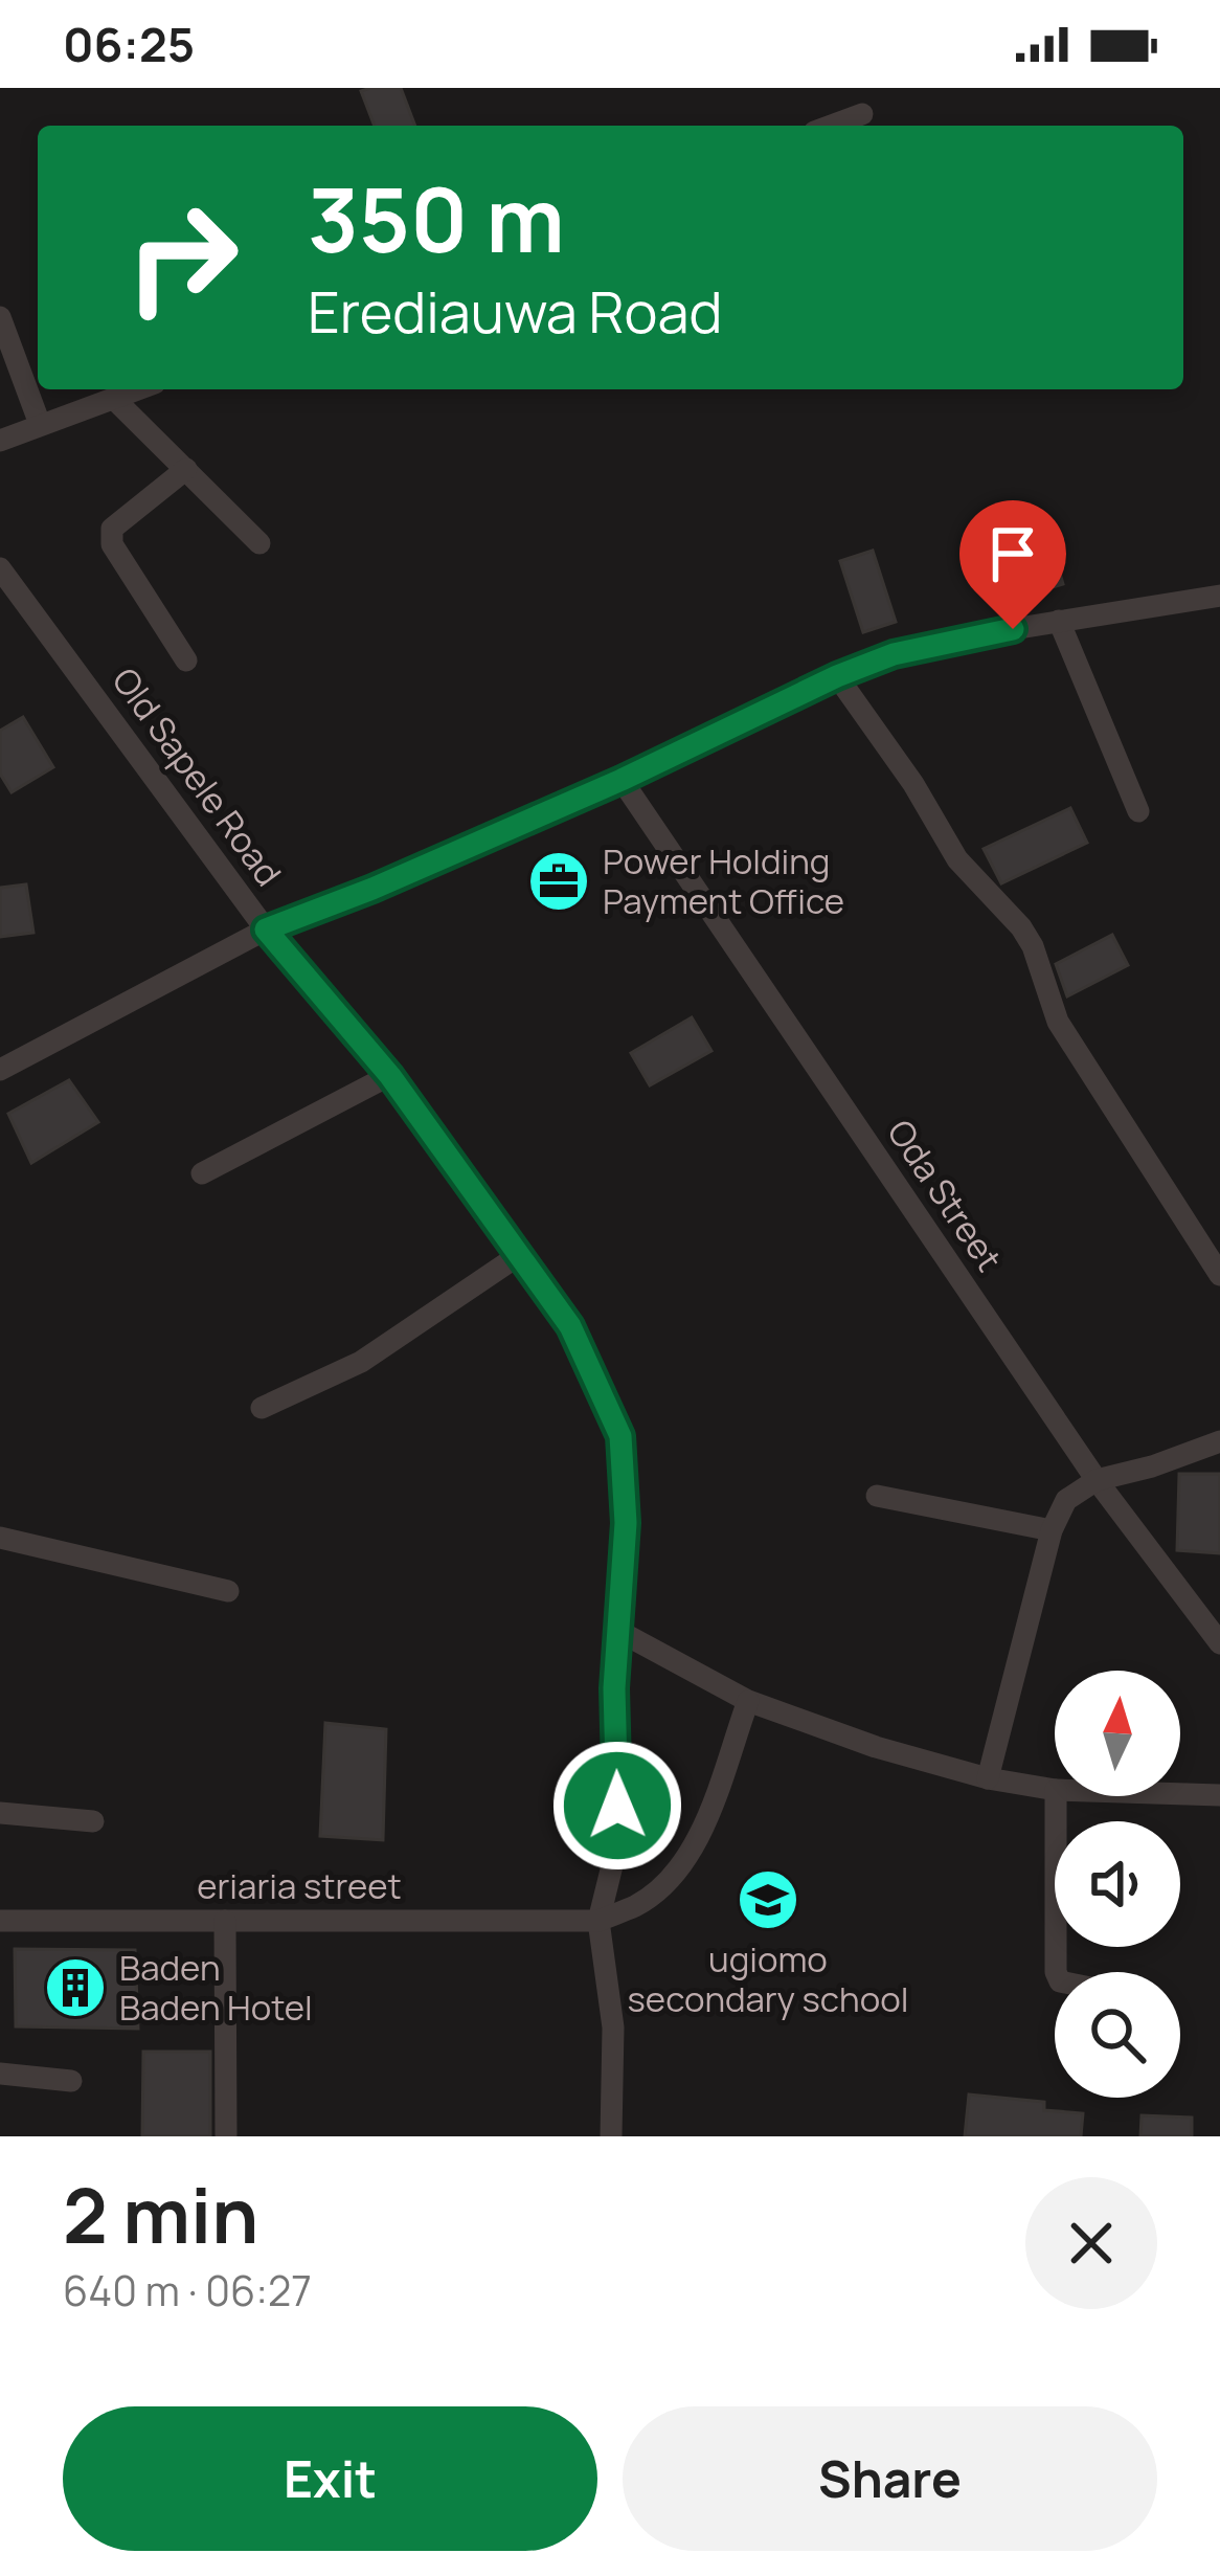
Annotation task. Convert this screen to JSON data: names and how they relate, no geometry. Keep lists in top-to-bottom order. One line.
{"streets":{"street":["Old Sapele Road","Oda Street","eriaria street"]},"crossings":[["Old Sapele Road","eriaria street"]],"places":{"office":["Power Holding Payment Office"],"school or university":["ugiomo secondary school"],"building":["Baden Baden Hotel"]},"north":"top","page":{"status":"06:25","turn":["350 m","Erediauwa Road"],"heading":["2 min","640 m · 06:27"],"buttons":["Exit","Share"]}}
